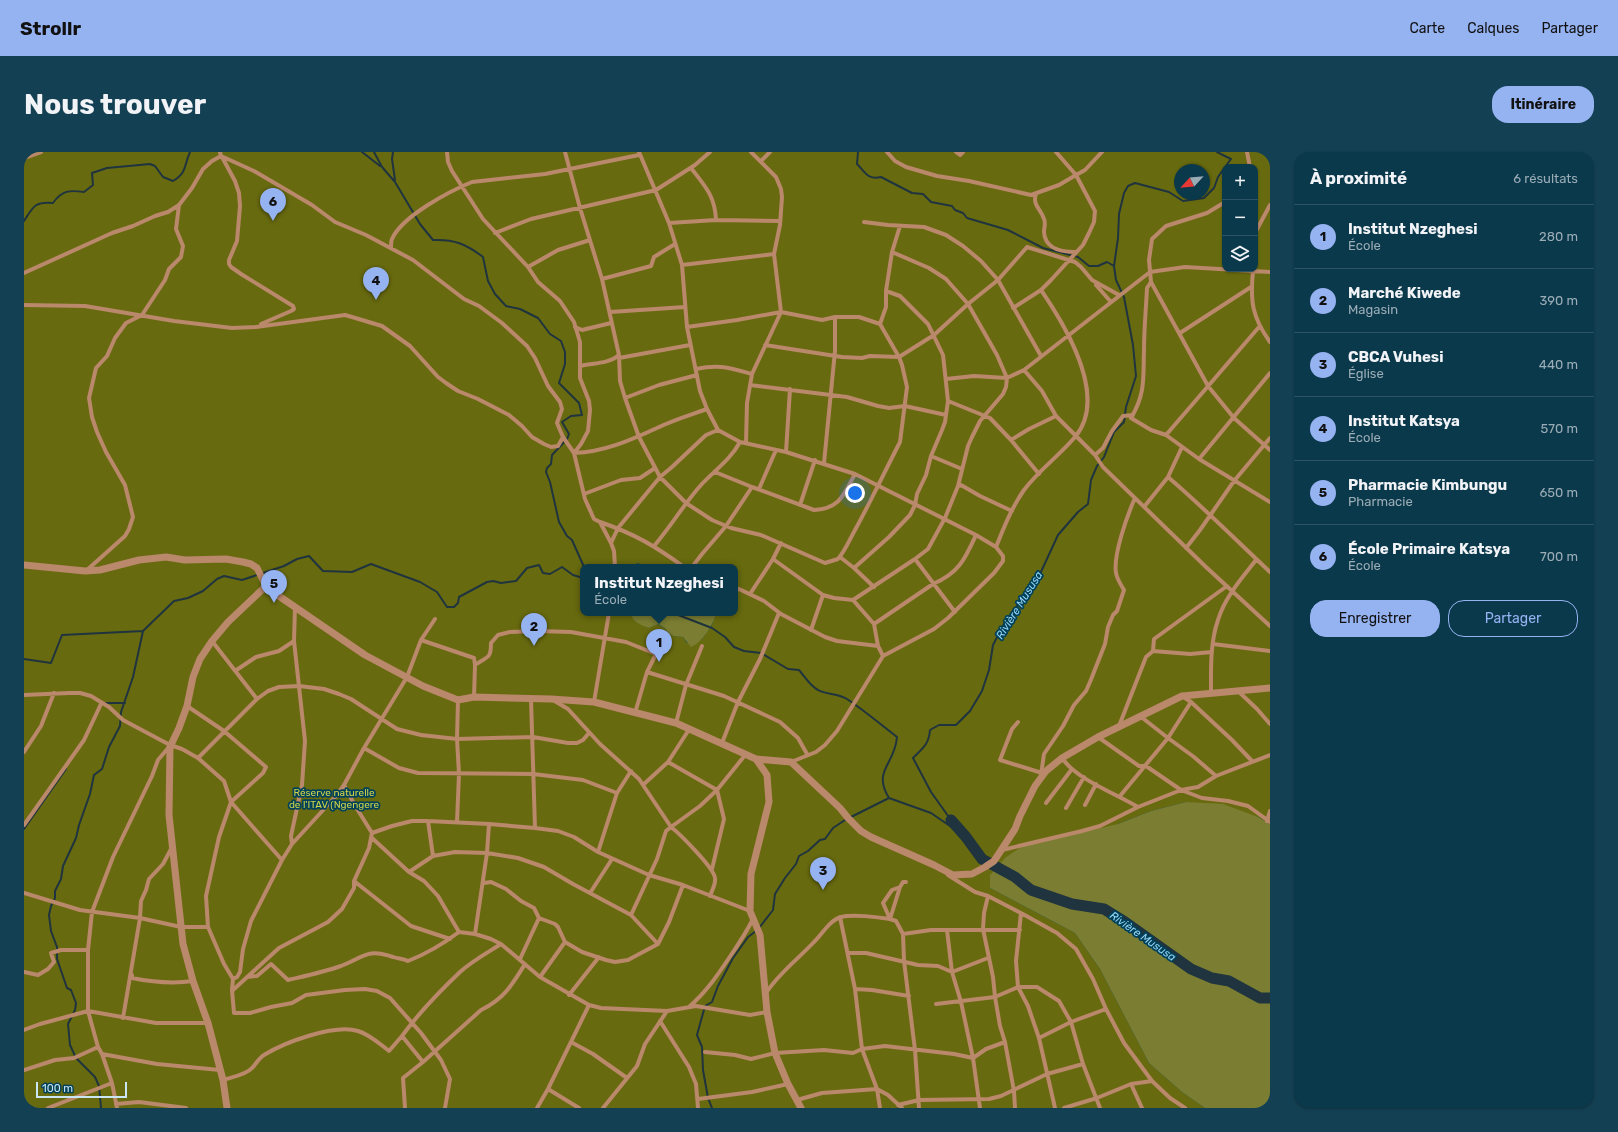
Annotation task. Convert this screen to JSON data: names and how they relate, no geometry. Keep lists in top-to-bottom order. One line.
{"water":["Rivière Mususa"],"parks":["Réserve naturelle de l'ITAV (Ngengere"],"scale_bar":"100 m","north":"bottom left","page":{"header":"Strollr","nav":["Carte","Calques","Partager"],"buttons":["Itinéraire",["Enregistrer","Partager"]],"title":"Nous trouver","heading":["À proximité","6 résultats"],"map_buttons":["+","−"],"pins":["6","4","5","2","1","3"],"list":[{"mark":"1","name":"Institut Nzeghesi","note":"École","value":"280 m"},{"mark":"2","name":"Marché Kiwede","note":"Magasin","value":"390 m"},{"mark":"3","name":"CBCA Vuhesi","note":"Église","value":"440 m"},{"mark":"4","name":"Institut Katsya","note":"École","value":"570 m"},{"mark":"5","name":"Pharmacie Kimbungu","note":"Pharmacie","value":"650 m"},{"mark":"6","name":"École Primaire Katsya","note":"École","value":"700 m"}],"popup":["Institut Nzeghesi","École"],"scale":"100 m"}}
